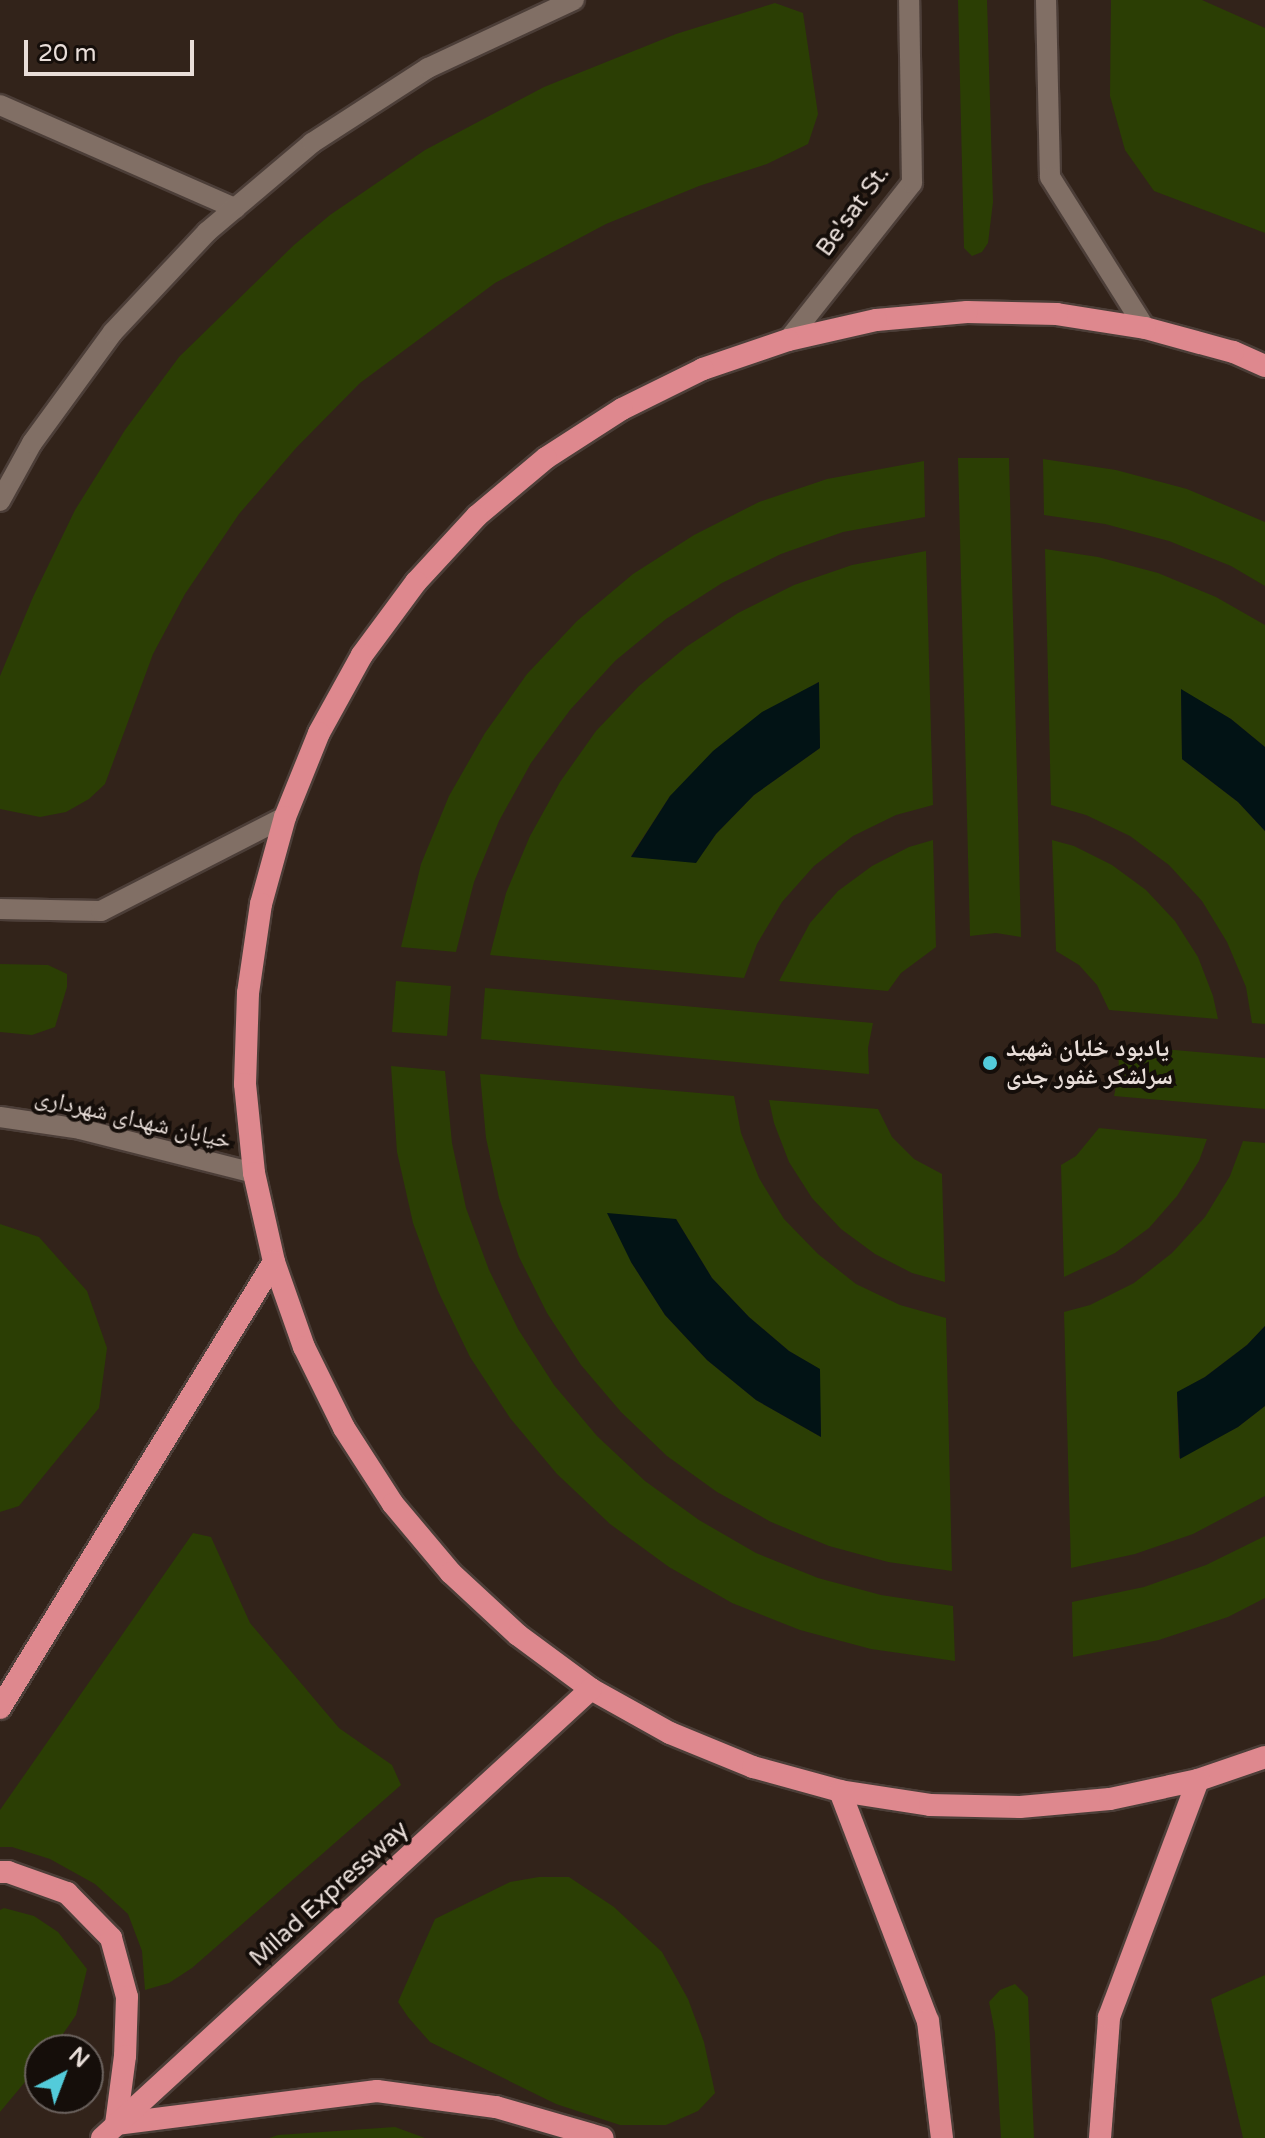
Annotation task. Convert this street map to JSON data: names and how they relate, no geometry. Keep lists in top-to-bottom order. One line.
{"streets":{"highway":["Milad Expressway"],"main road":["Be'sat St.","خیابان شهدای شهرداری"]},"places":["یادبود خلبان شهید سرلشکر غفور جدی"],"scale_bar":"20 m","north":"top right"}
